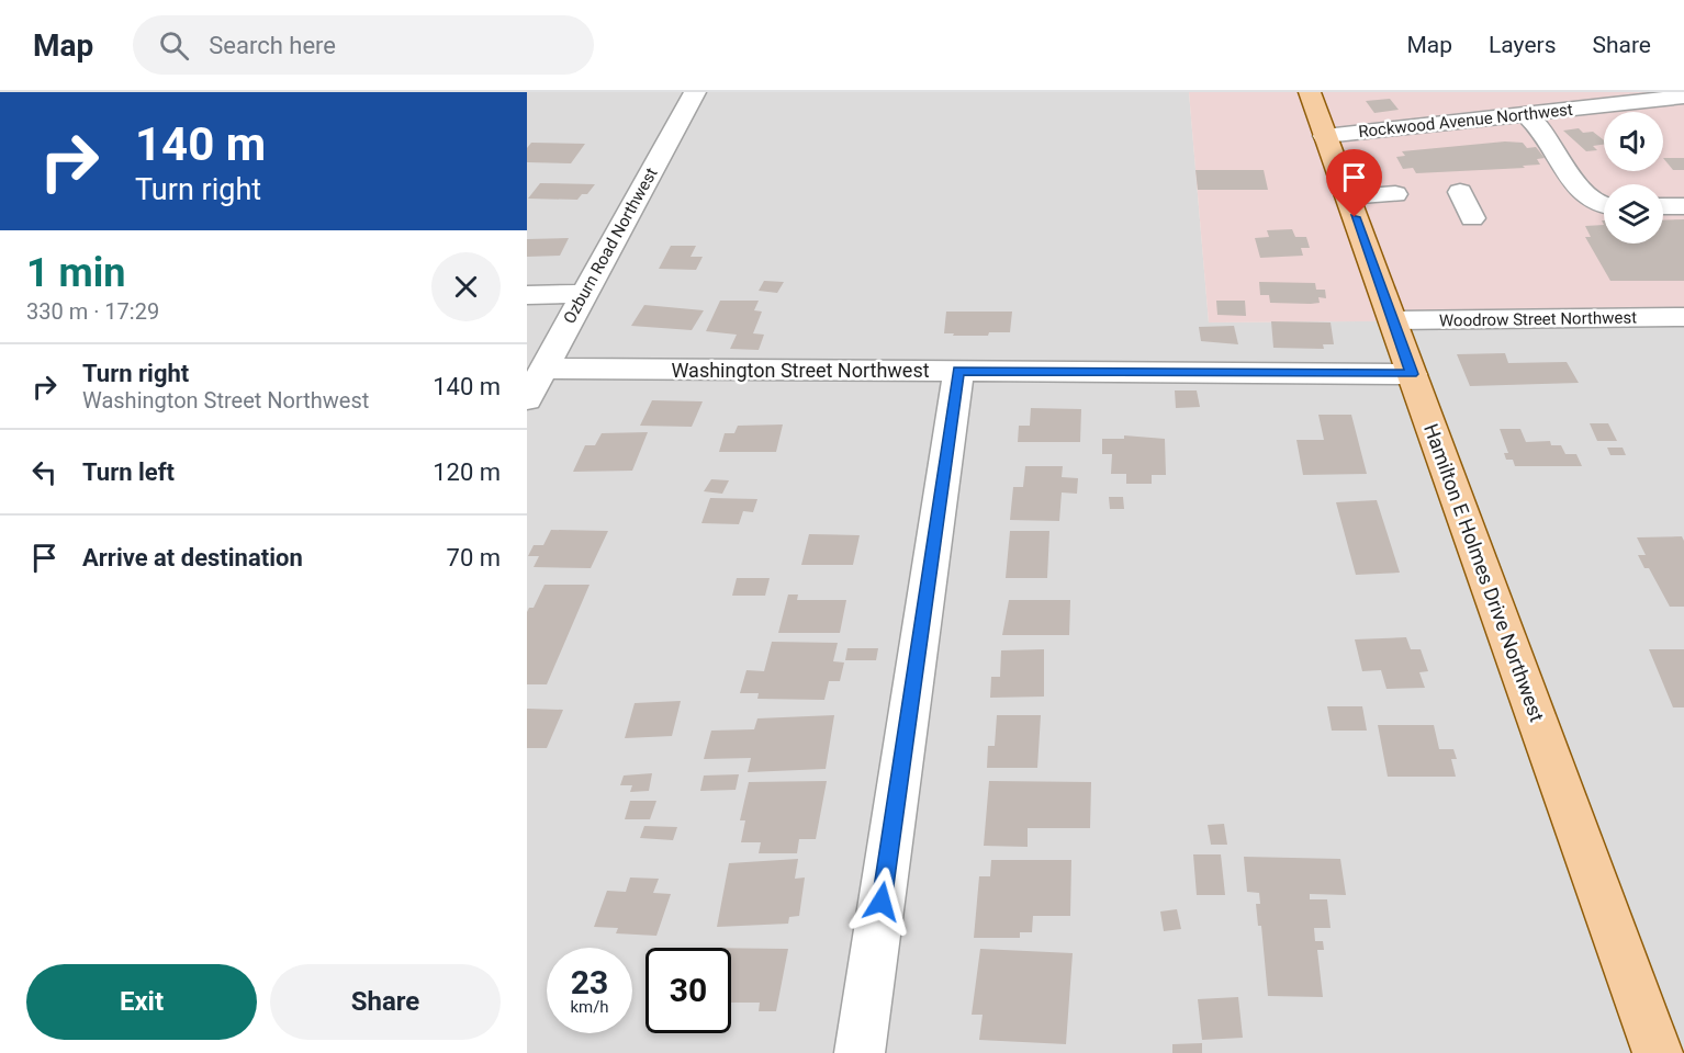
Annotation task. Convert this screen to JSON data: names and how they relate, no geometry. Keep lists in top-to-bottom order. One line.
{"streets":{"main road":["Hamilton E Holmes Drive Northwest"],"street":["Rockwood Avenue Northwest","Ozburn Road Northwest","Woodrow Street Northwest","Washington Street Northwest"]},"crossings":[["Rockwood Avenue Northwest","Hamilton E Holmes Drive Northwest"],["Ozburn Road Northwest","Washington Street Northwest"],["Woodrow Street Northwest","Hamilton E Holmes Drive Northwest"],["Washington Street Northwest","Hamilton E Holmes Drive Northwest"]],"page":{"header":"Map","search":"Search here","nav":["Map","Layers","Share"],"turn":["140 m","Turn right"],"heading":["1 min","330 m · 17:29"],"list":[{"name":"Turn right","note":"Washington Street Northwest","value":"140 m"},{"name":"Turn left","value":"120 m"},{"name":"Arrive at destination","value":"70 m"}],"speed":"23 km/h","limit":"30","buttons":["Exit","Share"]}}
